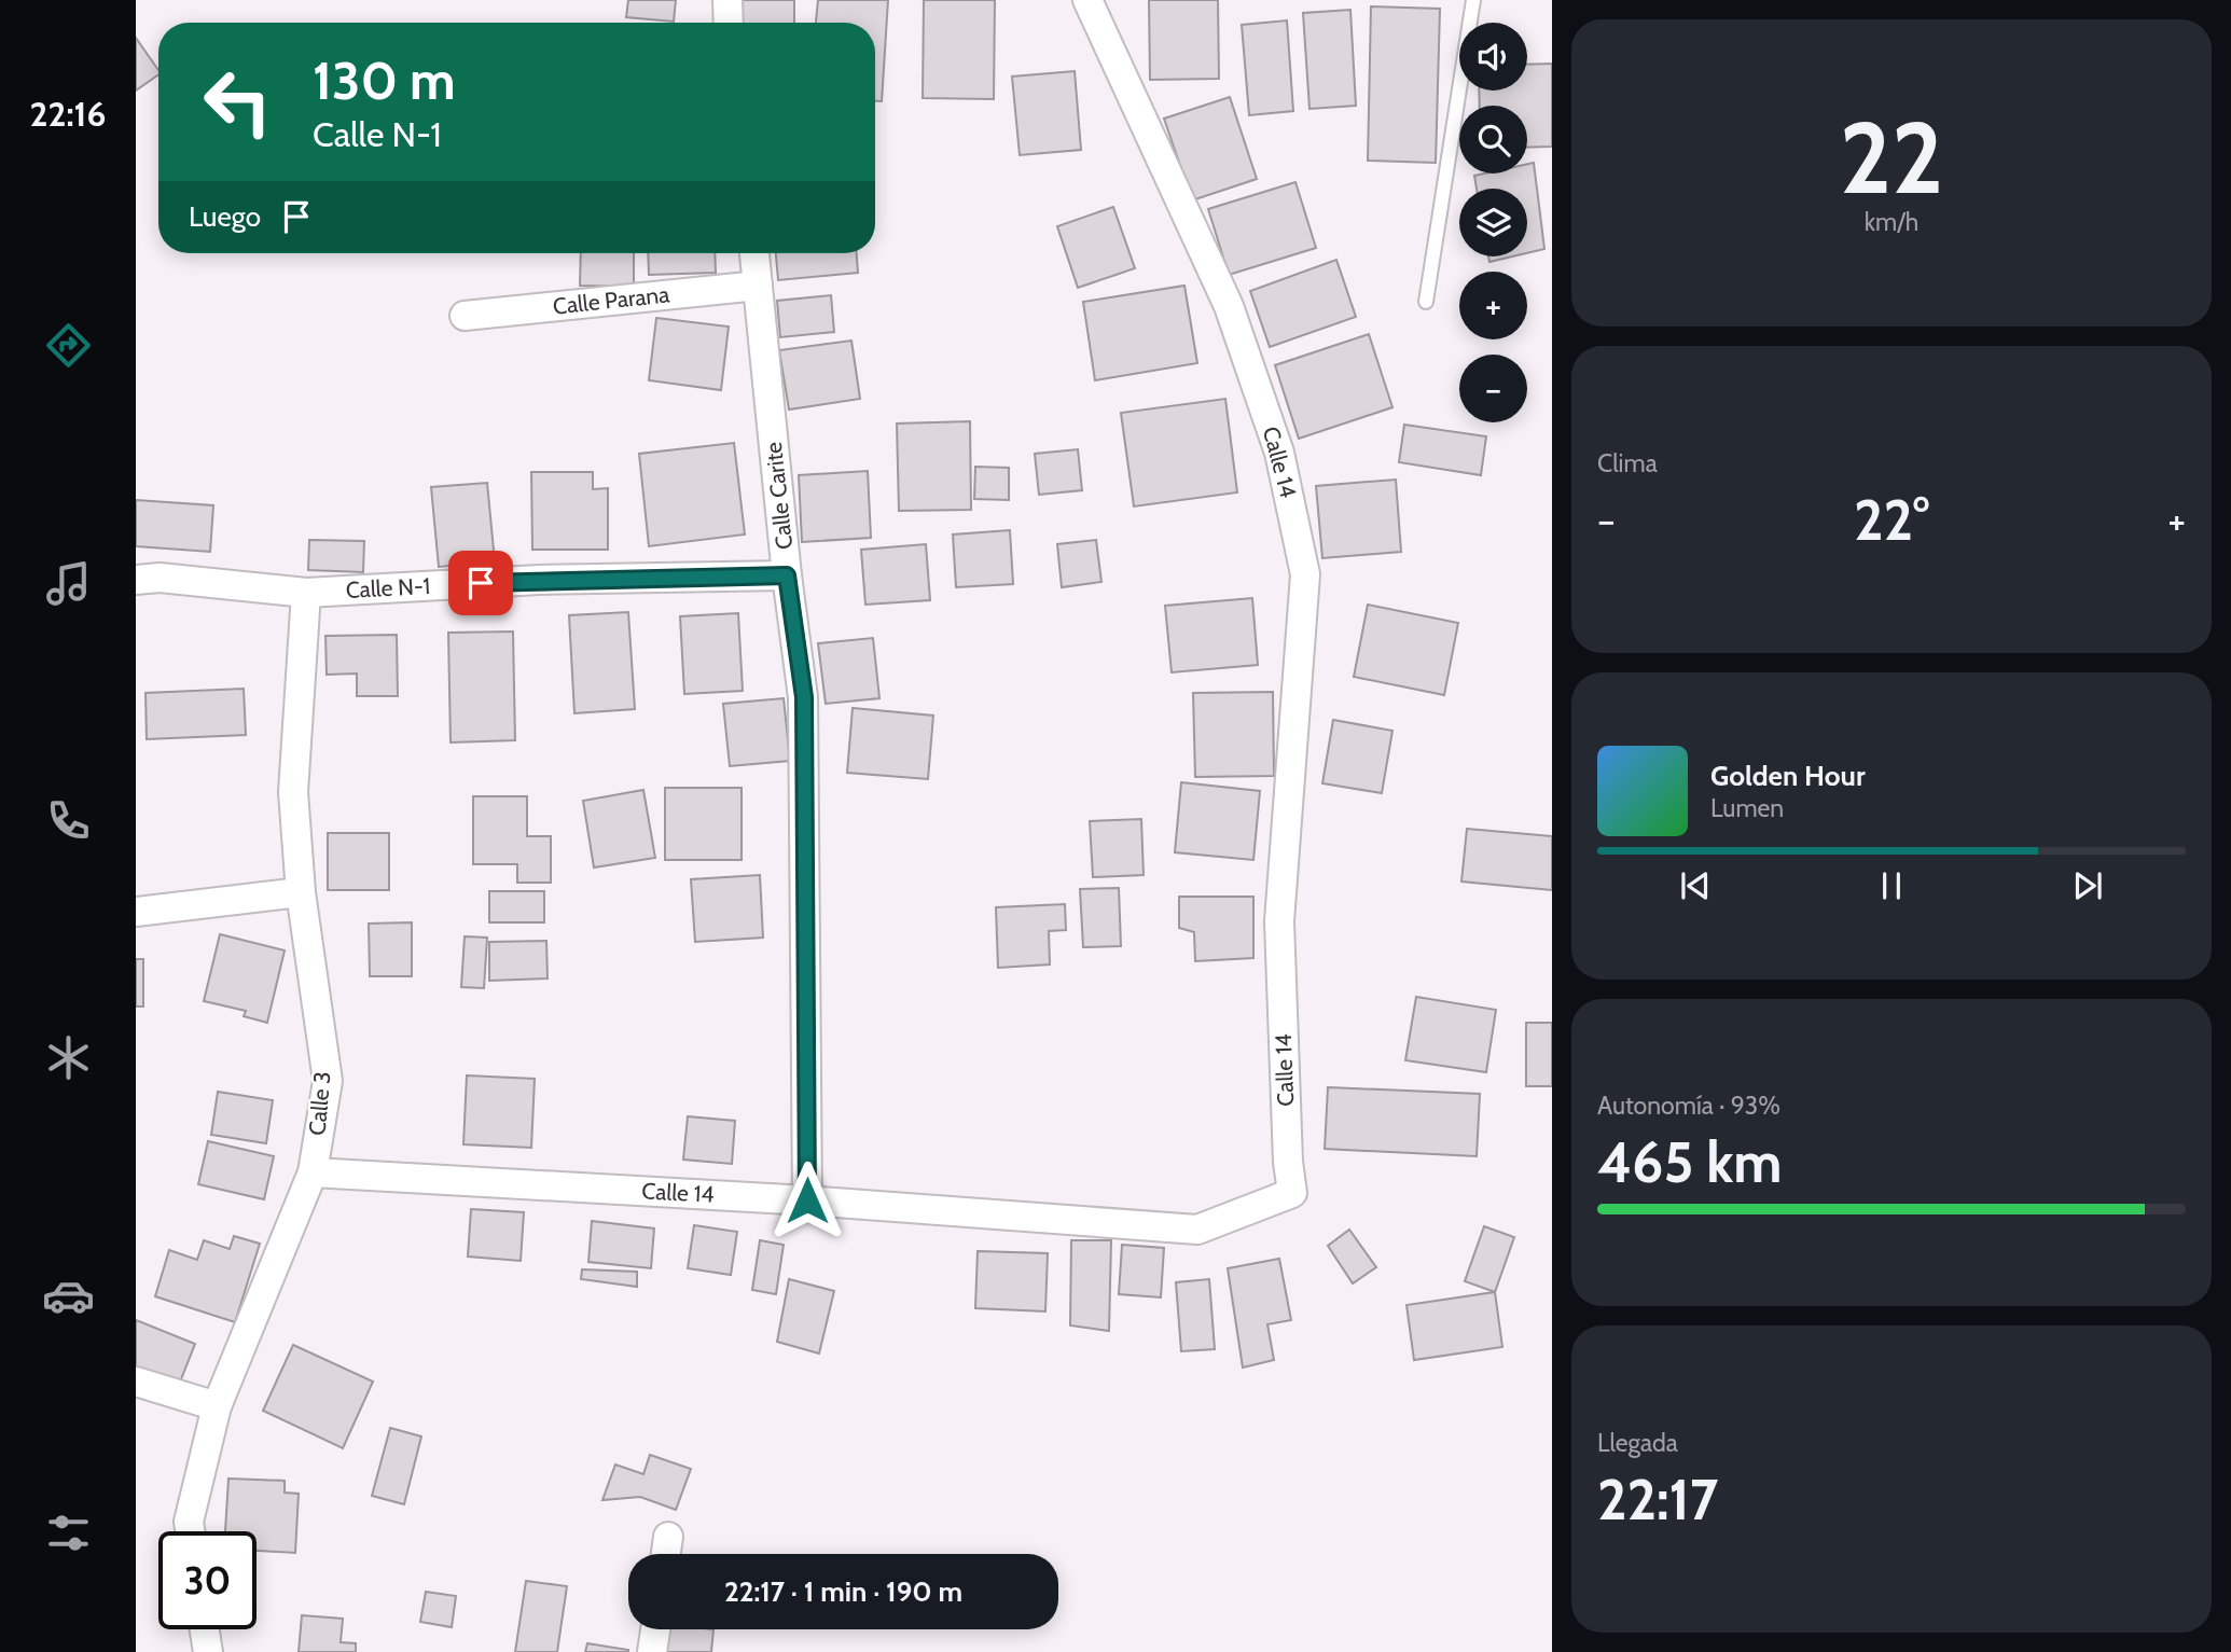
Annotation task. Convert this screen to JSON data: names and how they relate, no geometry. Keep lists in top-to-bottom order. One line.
{"streets":{"street":["Calle Parana","Calle 14","Calle Carite","Calle N-1","Calle 3"]},"crossings":[["Calle Parana","Calle Carite"],["Calle 14","Calle Carite"],["Calle 14","Calle 3"],["Calle Carite","Calle N-1"],["Calle N-1","Calle 3"]],"page":{"tabs":"22:16","tile":[["22","km/h"],"Clima",["Autonomía · 93%","465 km"],["Llegada","22:17"]],"map_buttons":["+","−"],"turn":["130 m","Calle N-1"],"then":"Luego","heat":["−","22°","+"],"song":["Golden Hour","Lumen"],"limit":"30","trip":"22:17 · 1 min · 190 m"}}
